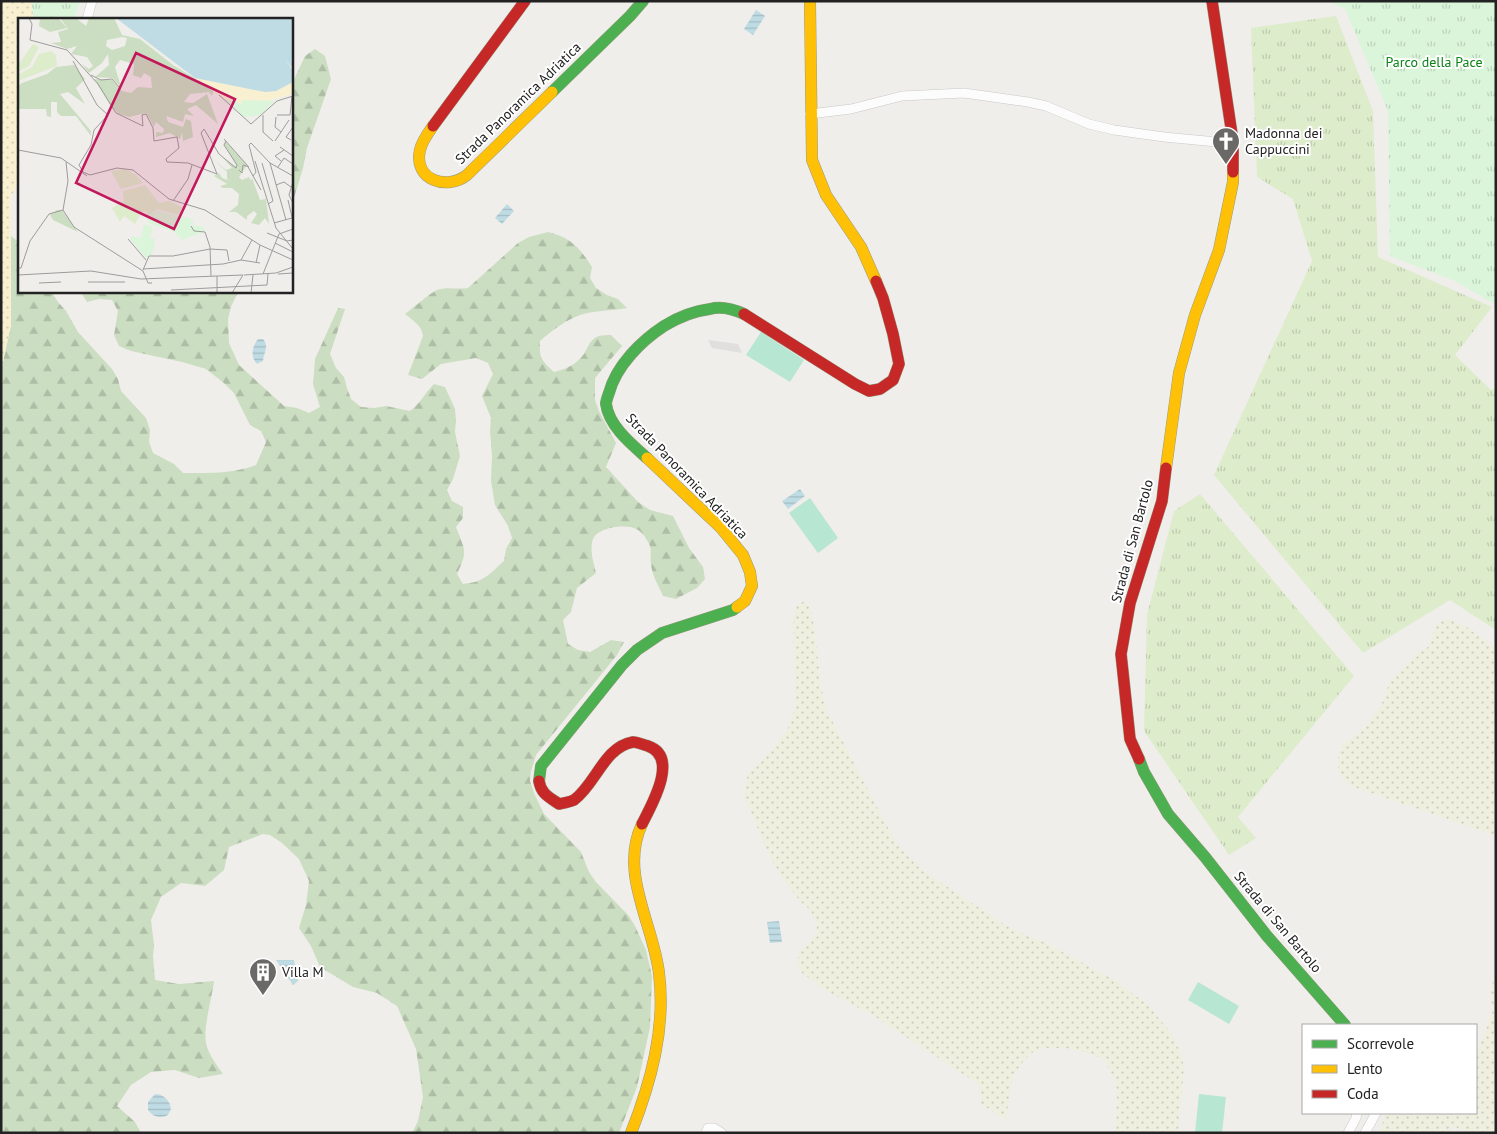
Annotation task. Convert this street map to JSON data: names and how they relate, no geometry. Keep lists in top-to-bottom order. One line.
{"streets":{"street":["Strada Panoramica Adriatica","Strada di San Bartolo"]},"parks":["Parco della Pace"],"places":{"church":["Madonna dei Cappuccini"],"building":["Villa M"]},"legend":["Scorrevole","Lento","Coda"]}
